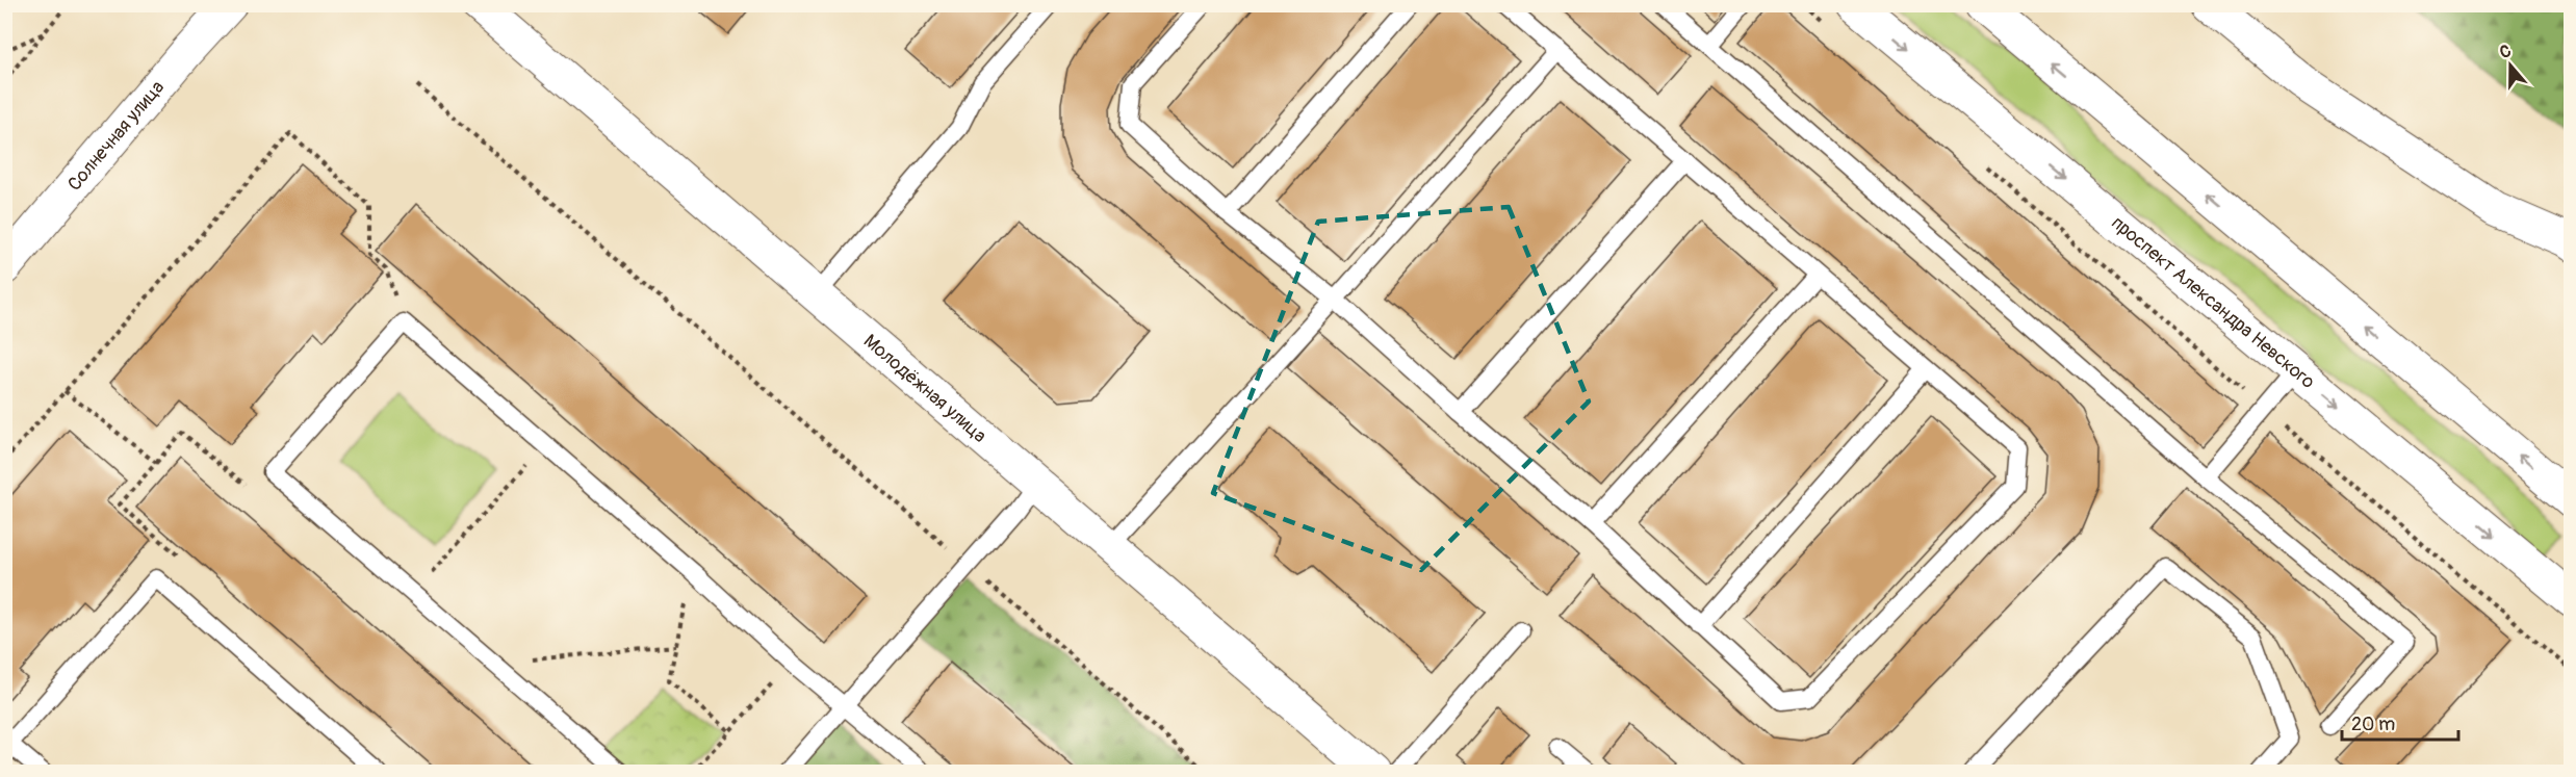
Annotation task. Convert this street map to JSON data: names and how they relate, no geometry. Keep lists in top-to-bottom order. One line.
{"streets":{"street":["Солнечная улица","проспект Александра Невского","Молодёжная улица"]},"scale_bar":"20 m","north":"top"}
